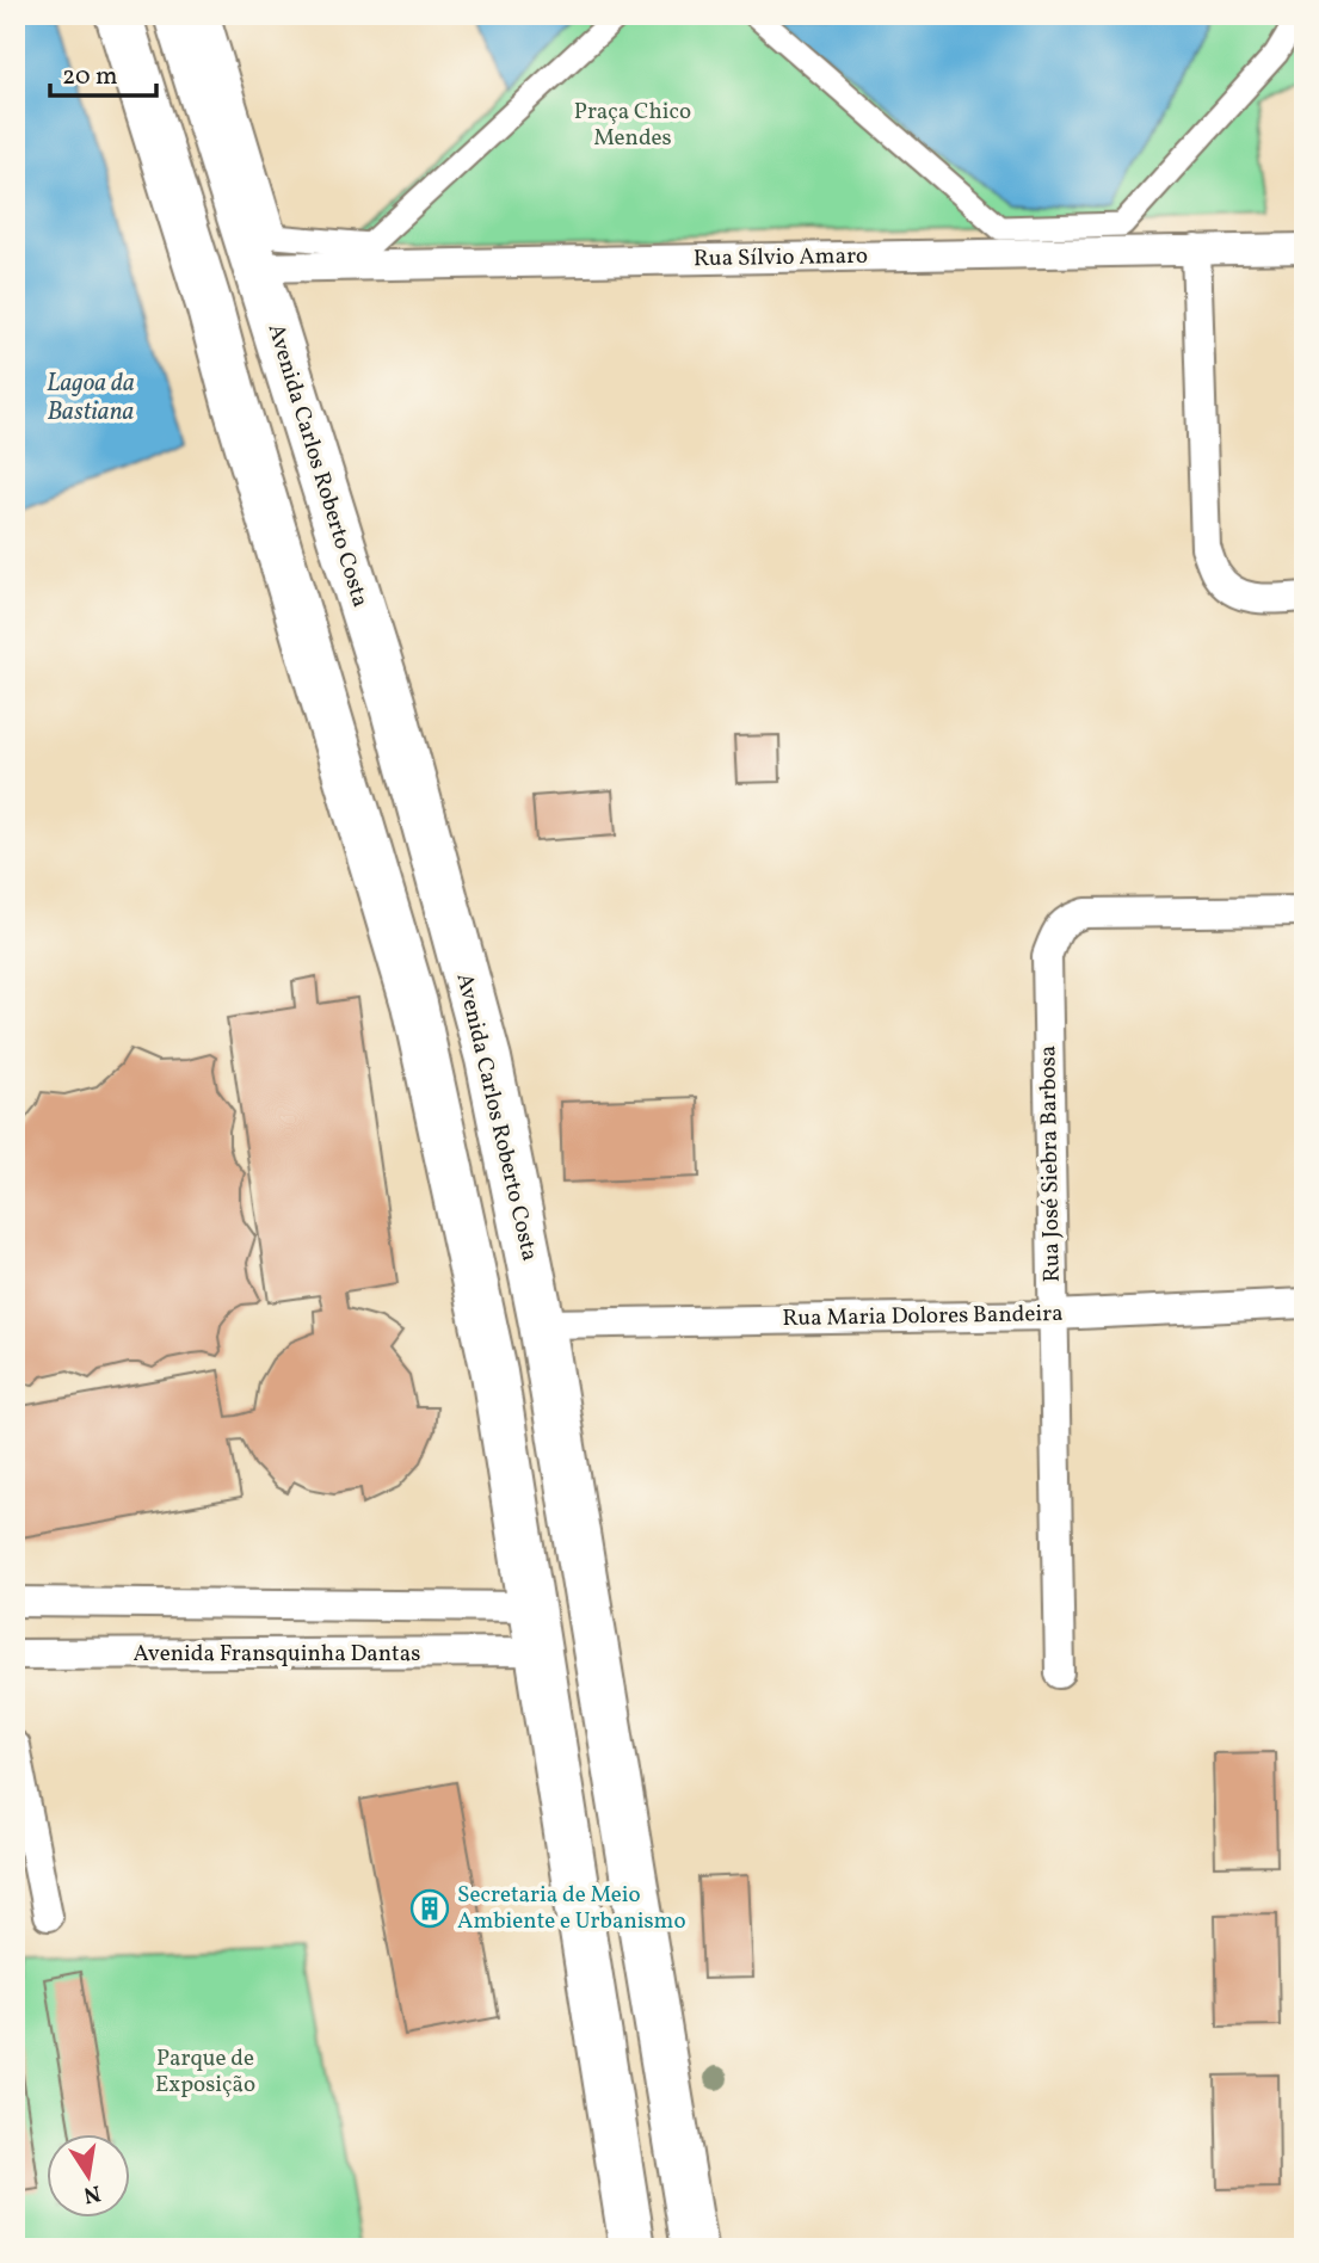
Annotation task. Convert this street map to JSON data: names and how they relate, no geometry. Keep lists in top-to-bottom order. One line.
{"streets":{"main road":["Avenida Carlos Roberto Costa"],"street":["Rua Sílvio Amaro","Rua José Siebra Barbosa","Rua Maria Dolores Bandeira","Avenida Fransquinha Dantas"]},"crossings":[["Rua Sílvio Amaro","Avenida Carlos Roberto Costa"],["Avenida Carlos Roberto Costa","Rua Maria Dolores Bandeira"],["Rua José Siebra Barbosa","Rua Maria Dolores Bandeira"]],"water":["Lagoa da Bastiana"],"parks":["Praça Chico Mendes","Parque de Exposição"],"places":{"building":["Secretaria de Meio Ambiente e Urbanismo"]},"scale_bar":"20 m","north":"bottom"}
